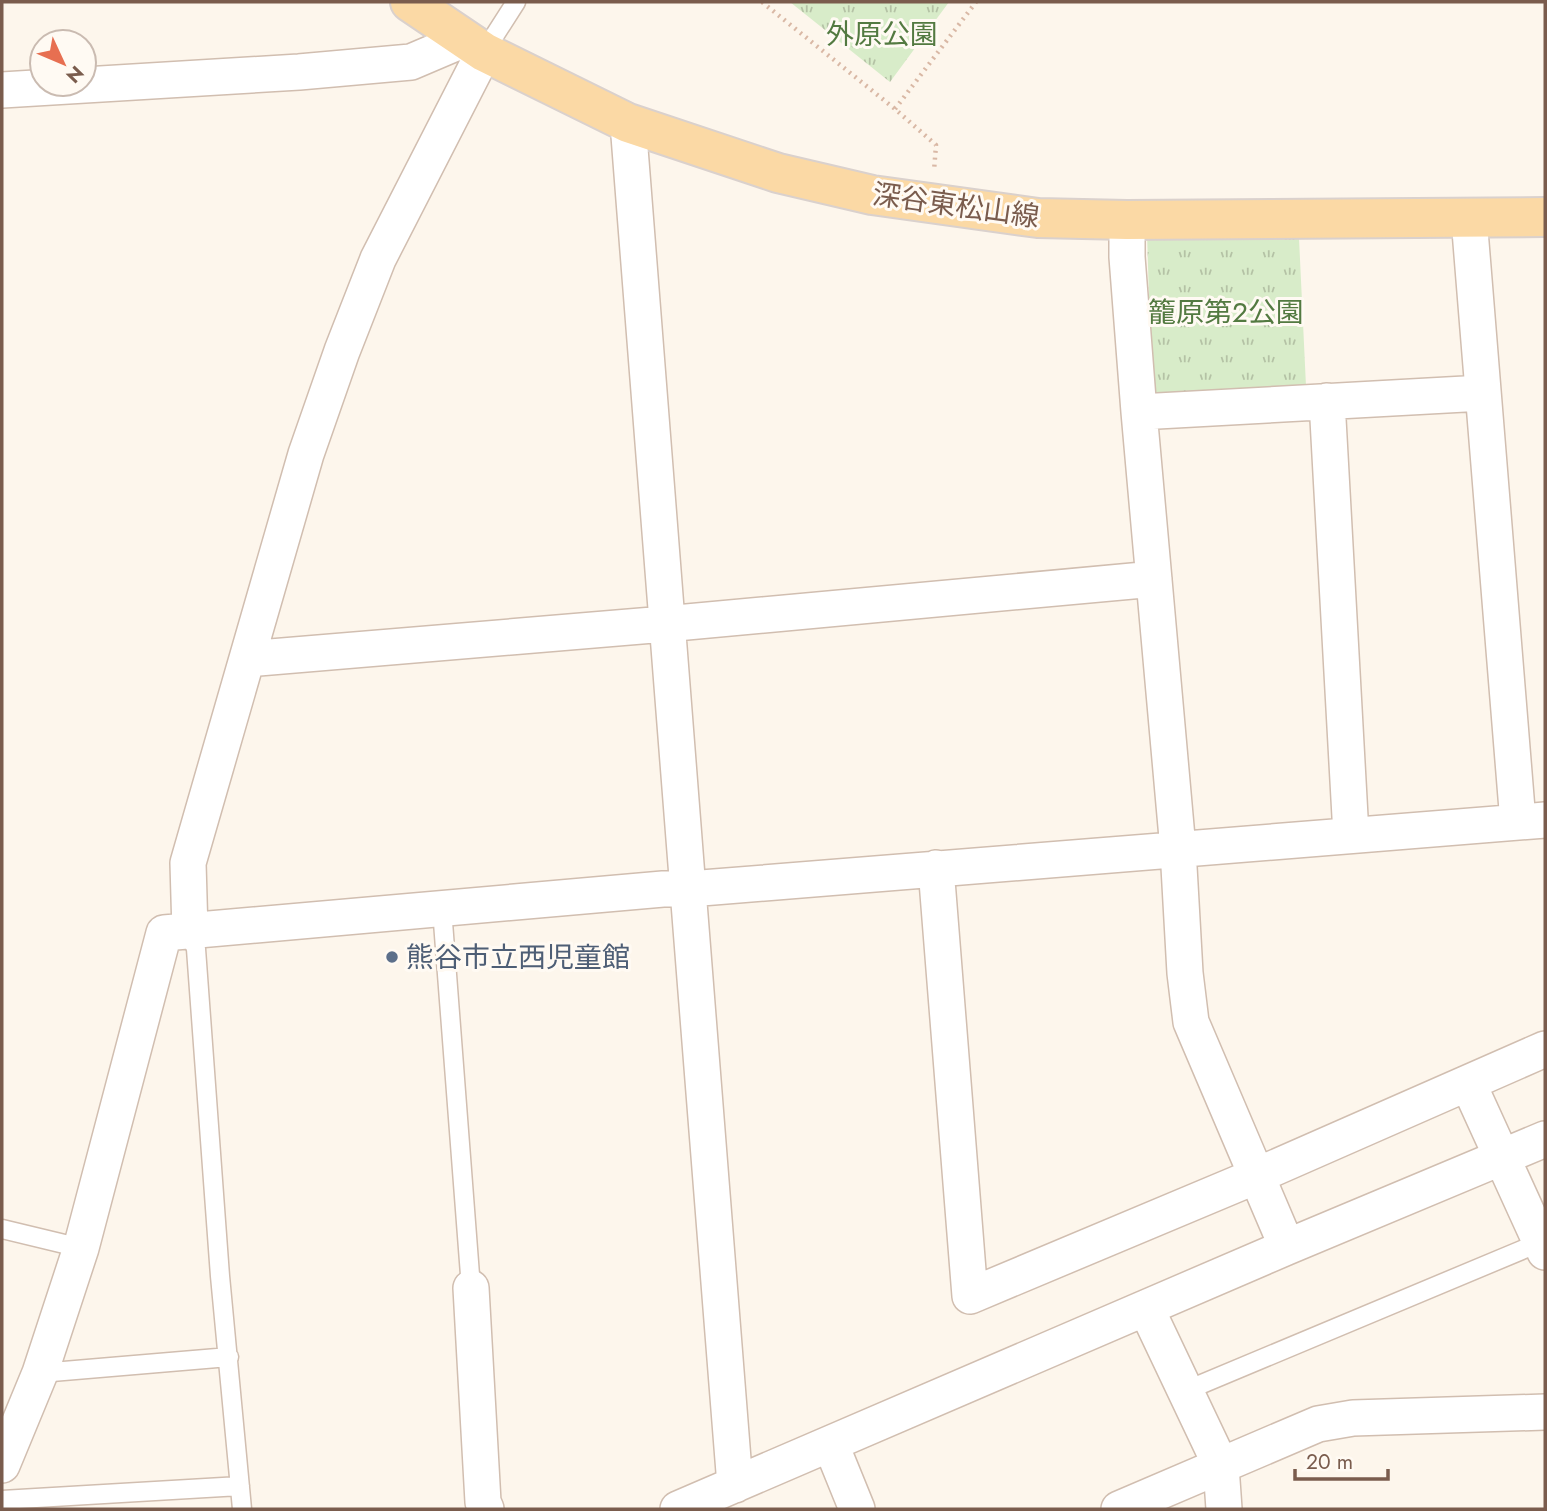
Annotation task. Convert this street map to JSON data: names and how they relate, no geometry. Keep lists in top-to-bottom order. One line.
{"streets":{"main road":["深谷東松山線"]},"parks":["外原公園","籠原第2公園"],"places":["熊谷市立西児童館"],"scale_bar":"20 m","north":"bottom right"}
